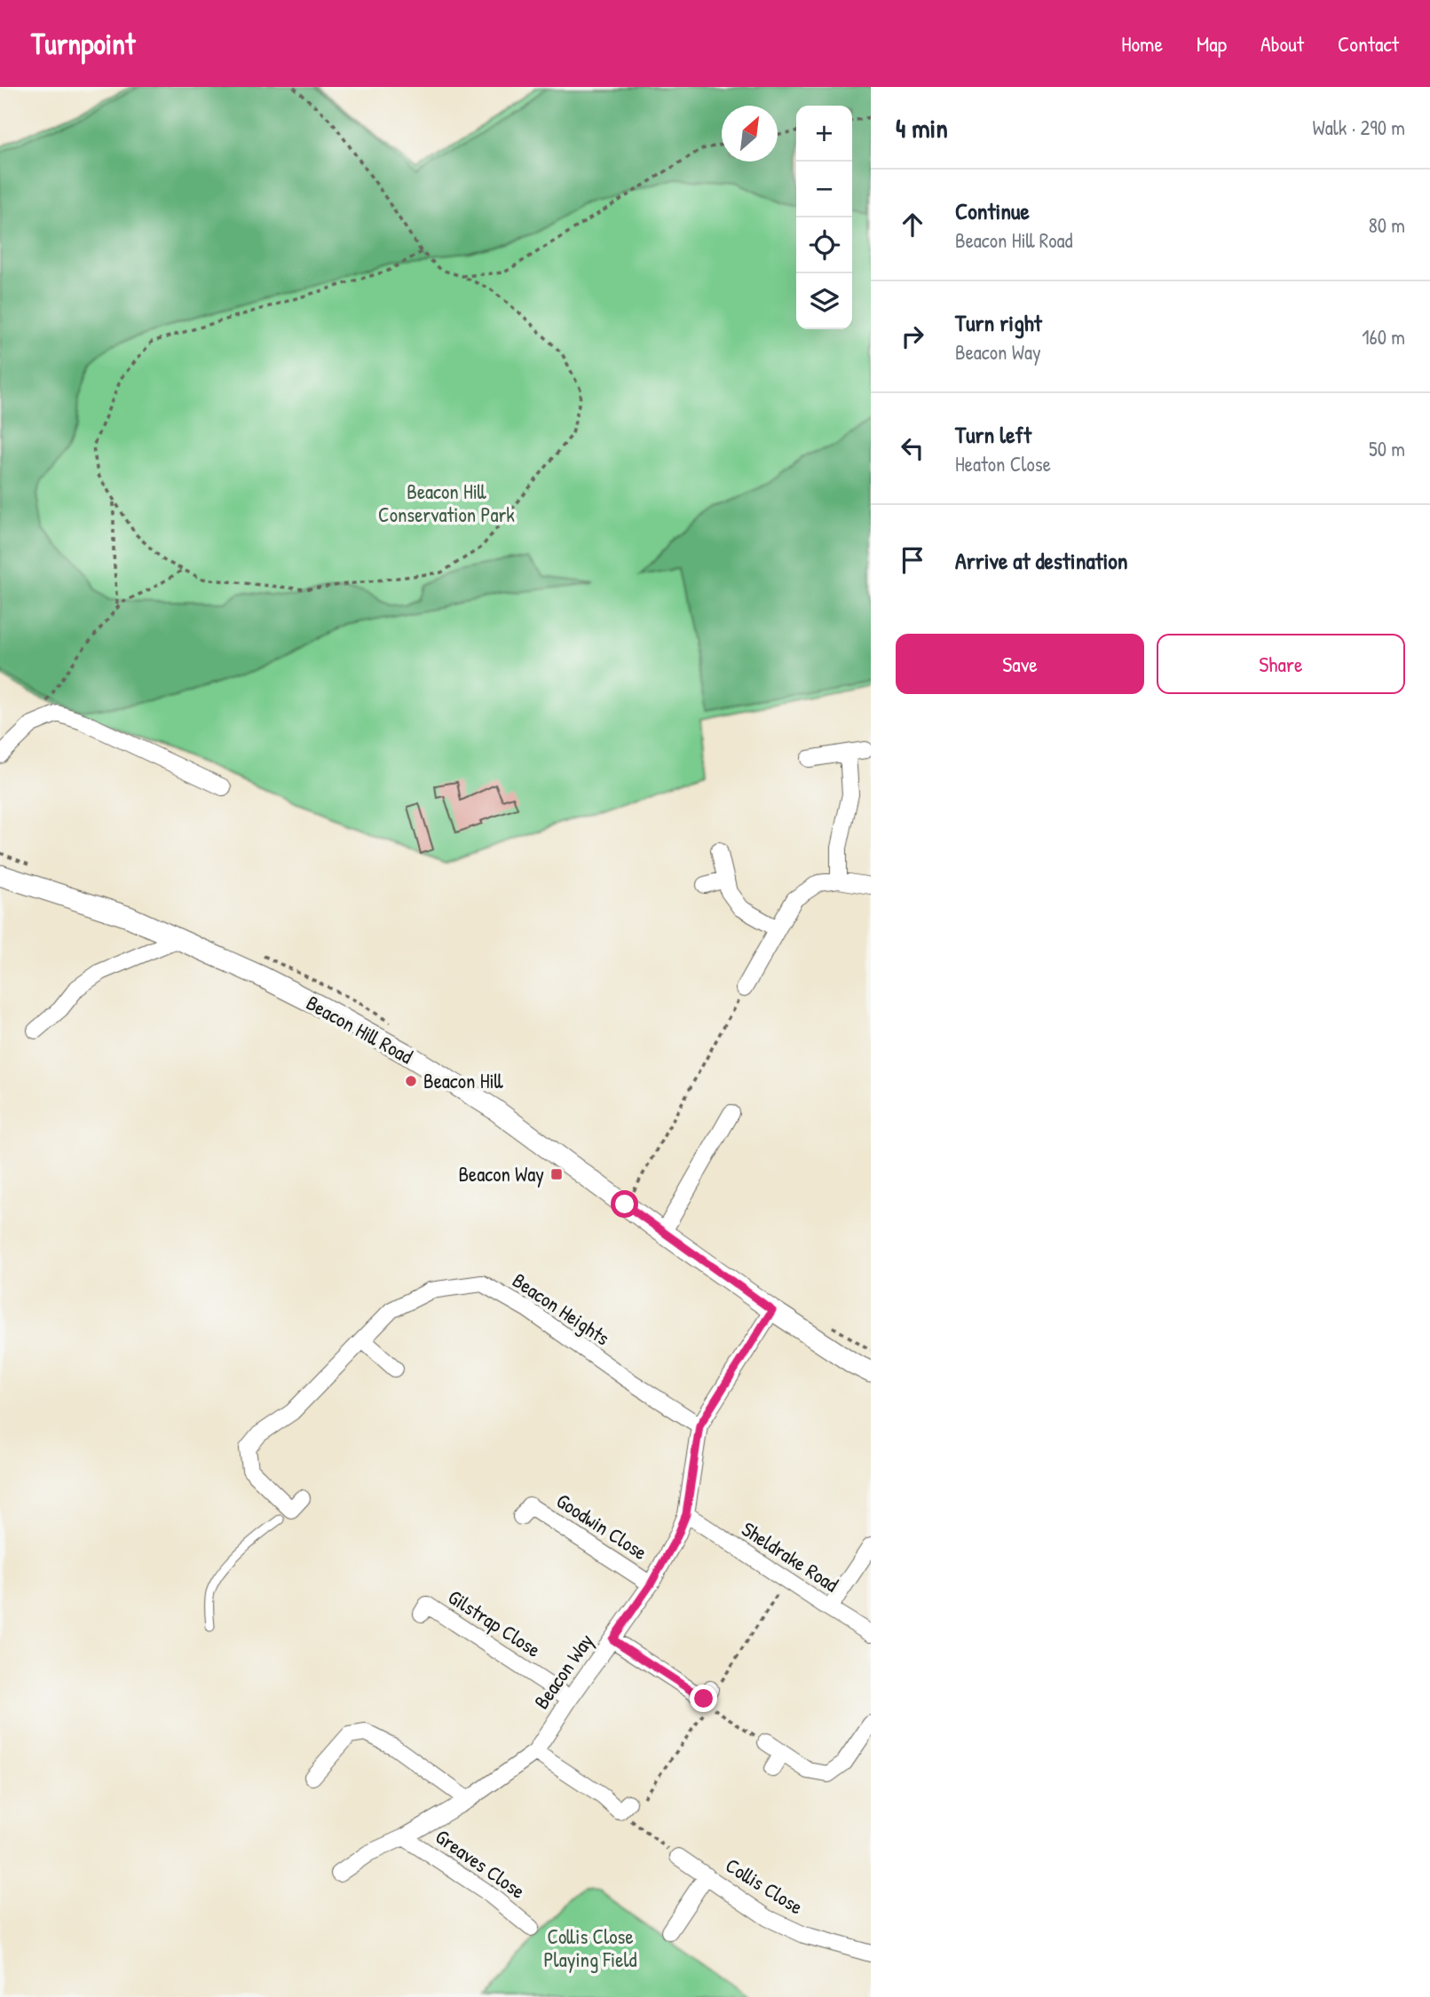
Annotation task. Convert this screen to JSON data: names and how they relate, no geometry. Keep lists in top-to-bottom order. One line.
{"streets":{"street":["Beacon Hill Road","Beacon Heights","Goodwin Close","Sheldrake Road","Gilstrap Close","Beacon Way","Greaves Close","Collis Close"]},"crossings":[["Beacon Hill Road","Beacon Way"],["Beacon Heights","Beacon Way"],["Goodwin Close","Beacon Way"],["Sheldrake Road","Beacon Way"],["Gilstrap Close","Beacon Way"],["Beacon Way","Greaves Close"]],"parks":["Beacon Hill Conservation Park","Collis Close Playing Field"],"places":{"other":["Beacon Hill"],"transit":["Beacon Way"]},"north":"top right","page":{"header":"Turnpoint","nav":["Home","Map","About","Contact"],"heading":["4 min","Walk · 290 m"],"map_buttons":["+","−"],"list":[["Continue","Beacon Hill Road","80 m"],["Turn right","Beacon Way","160 m"],["Turn left","Heaton Close","50 m"],"Arrive at destination"],"buttons":["Save","Share"]}}
